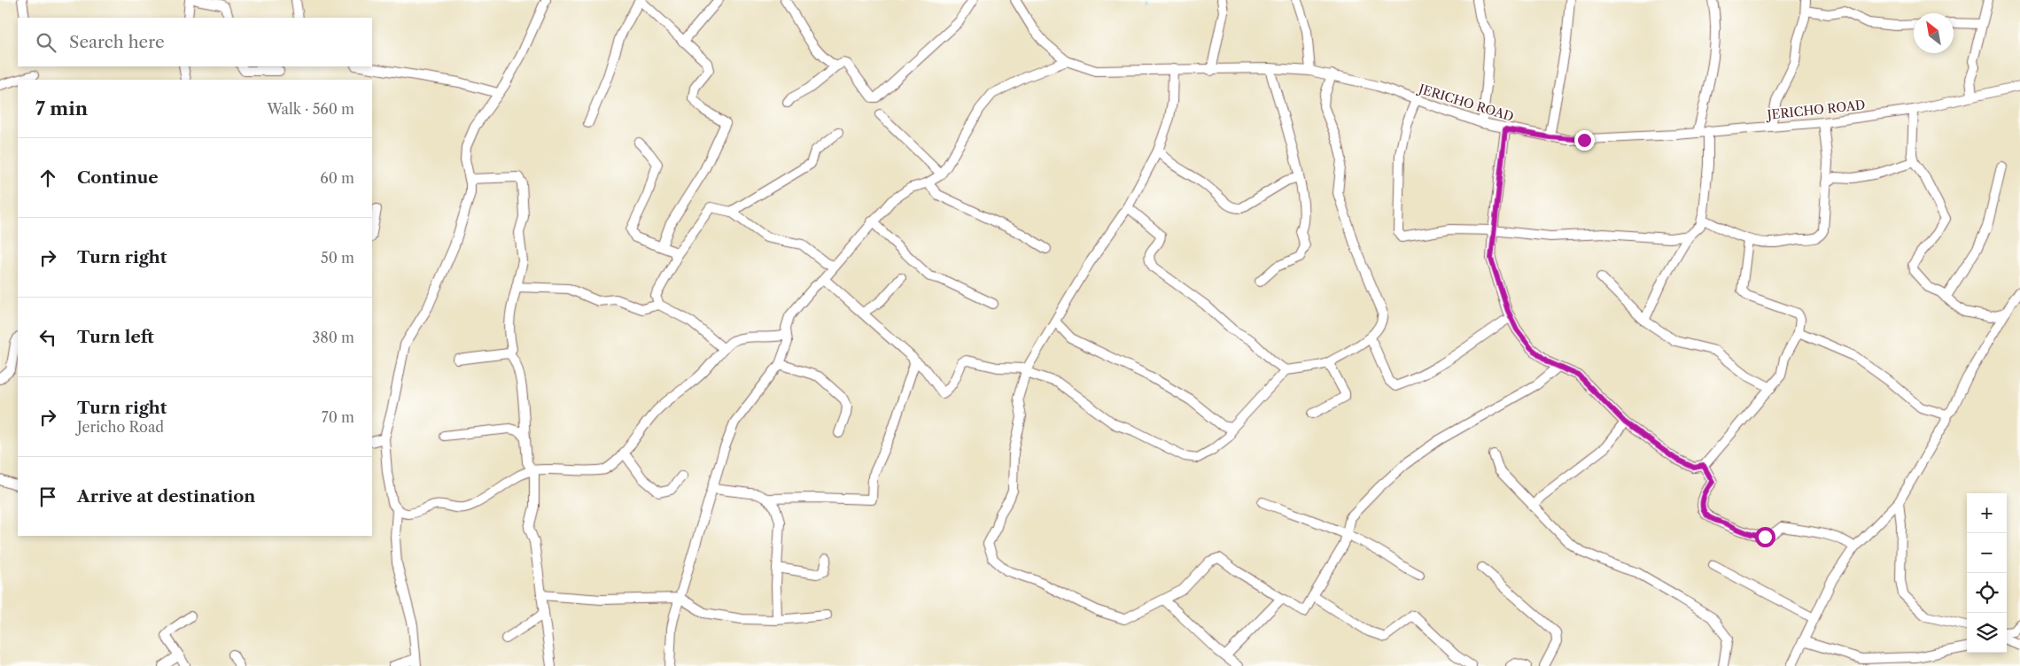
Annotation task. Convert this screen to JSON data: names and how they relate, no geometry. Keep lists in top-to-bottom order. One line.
{"streets":{"street":["JERICHO ROAD"]},"north":"top left","page":{"search":"Search here","heading":["7 min","Walk · 560 m"],"list":[["Continue","60 m"],["Turn right","50 m"],["Turn left","380 m"],["Turn right","Jericho Road","70 m"],"Arrive at destination"],"map_buttons":["+","−"]}}
